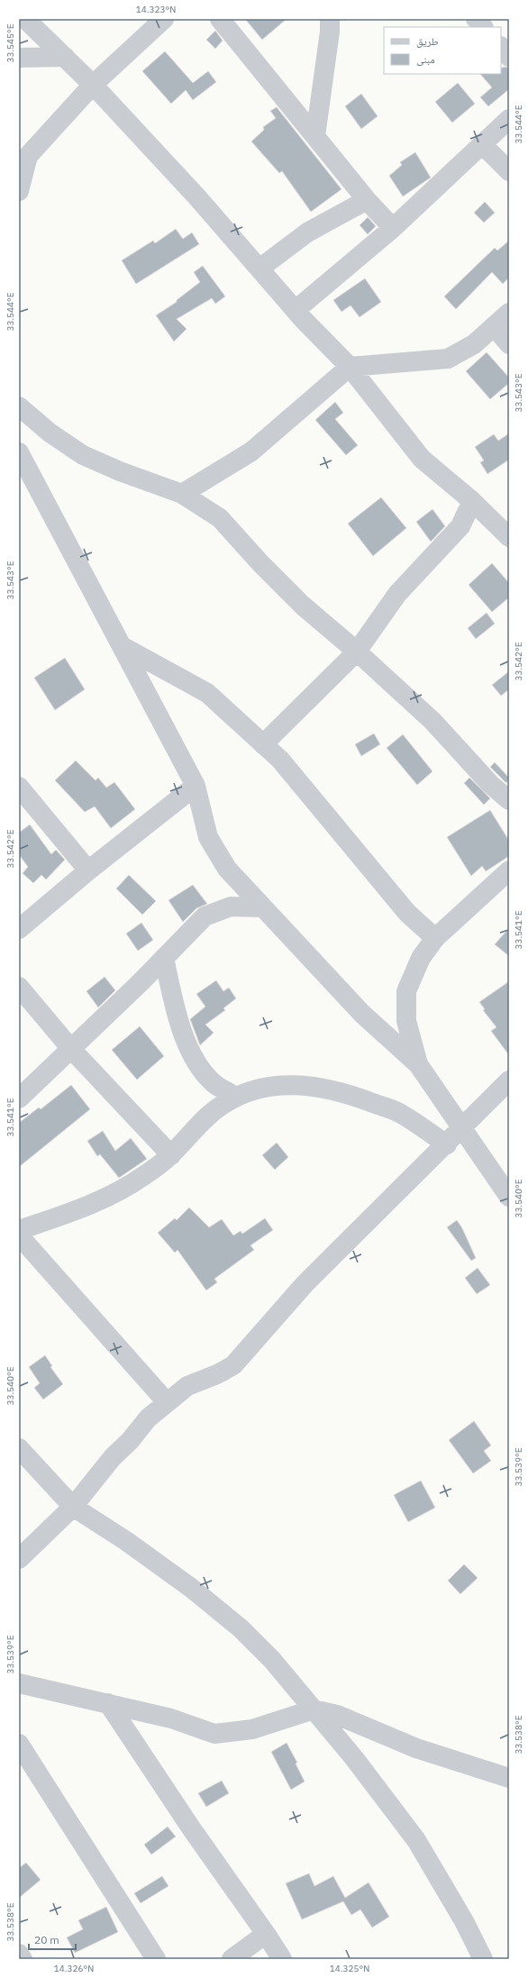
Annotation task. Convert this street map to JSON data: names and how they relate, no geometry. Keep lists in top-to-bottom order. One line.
{"legend":["طريق","مبنى"],"scale_bar":"20 m","coordinates":["14.323°N","33.545°E","33.544°E","33.543°E","33.542°E","33.541°E","33.540°E","33.539°E","33.538°E","14.326°N","14.325°N"]}
